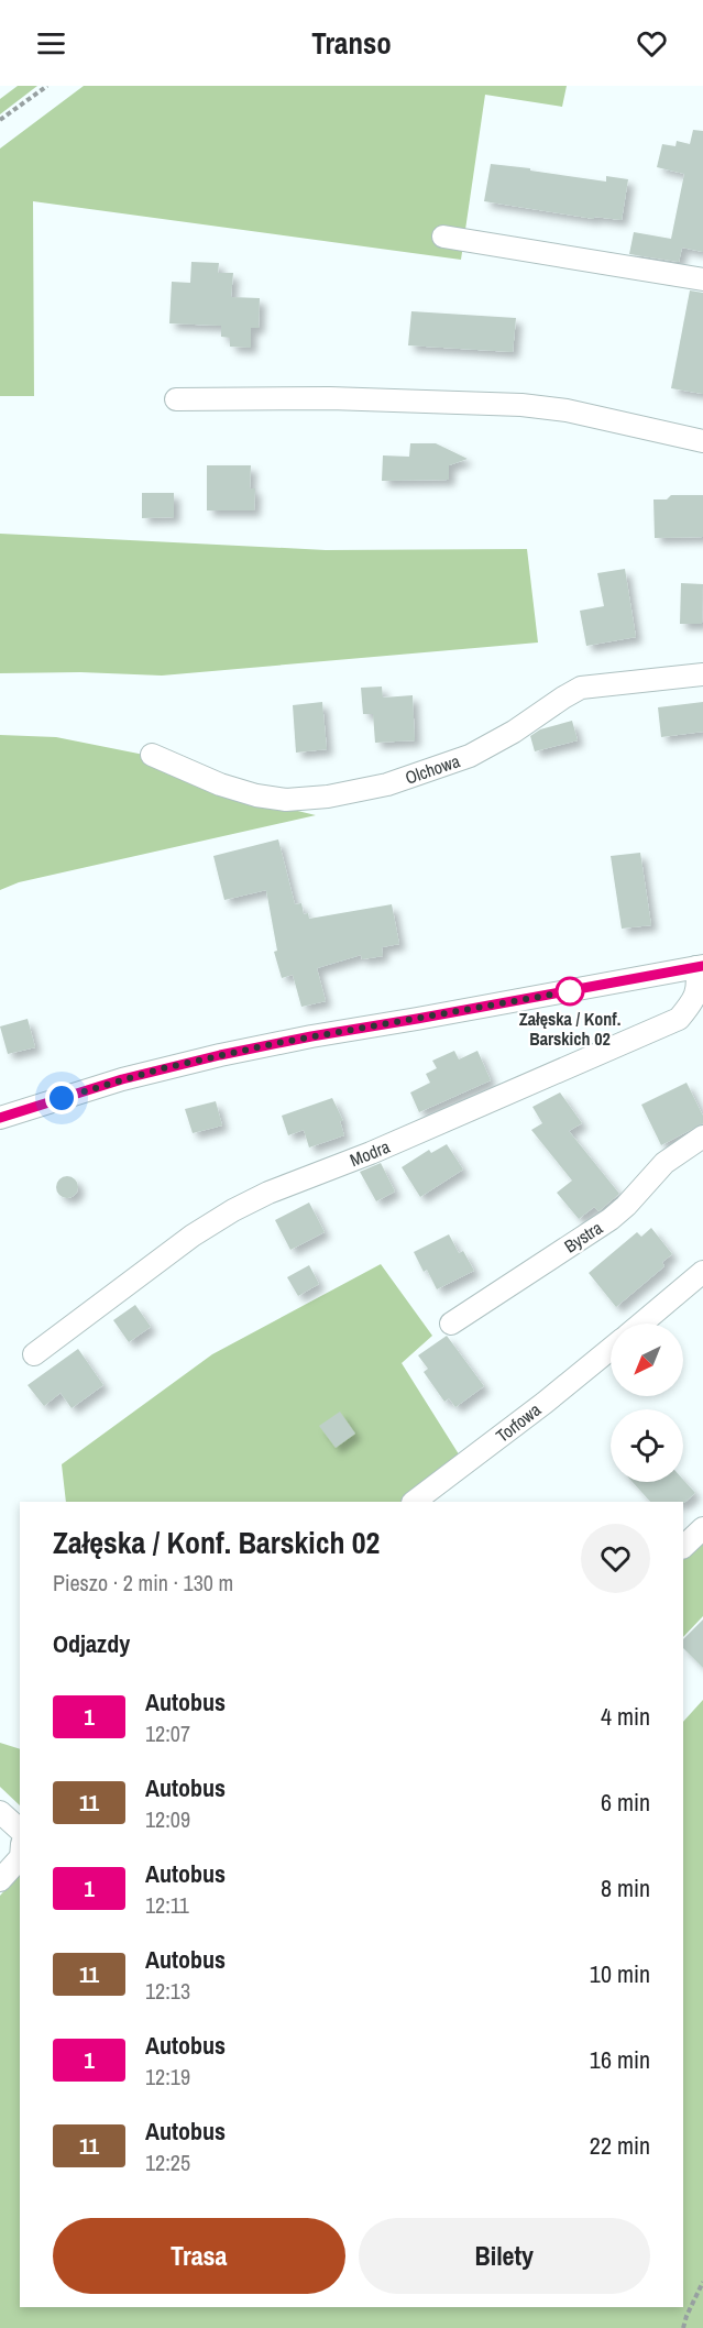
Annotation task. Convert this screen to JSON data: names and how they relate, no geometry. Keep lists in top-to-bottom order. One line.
{"streets":{"street":["Olchowa","Modra","Bystra","Torfowa"]},"places":["Załęska / Konf. Barskich 02"],"lines":["bus line 1"],"north":"bottom left","page":{"header":"Transo","heading":[["Załęska / Konf. Barskich 02","Pieszo · 2 min · 130 m"],"Odjazdy"],"list":[{"mark":"1","name":"Autobus","note":"12:07","value":"4 min"},{"mark":"11","name":"Autobus","note":"12:09","value":"6 min"},{"mark":"1","name":"Autobus","note":"12:11","value":"8 min"},{"mark":"11","name":"Autobus","note":"12:13","value":"10 min"},{"mark":"1","name":"Autobus","note":"12:19","value":"16 min"},{"mark":"11","name":"Autobus","note":"12:25","value":"22 min"}],"buttons":["Trasa","Bilety"]}}
